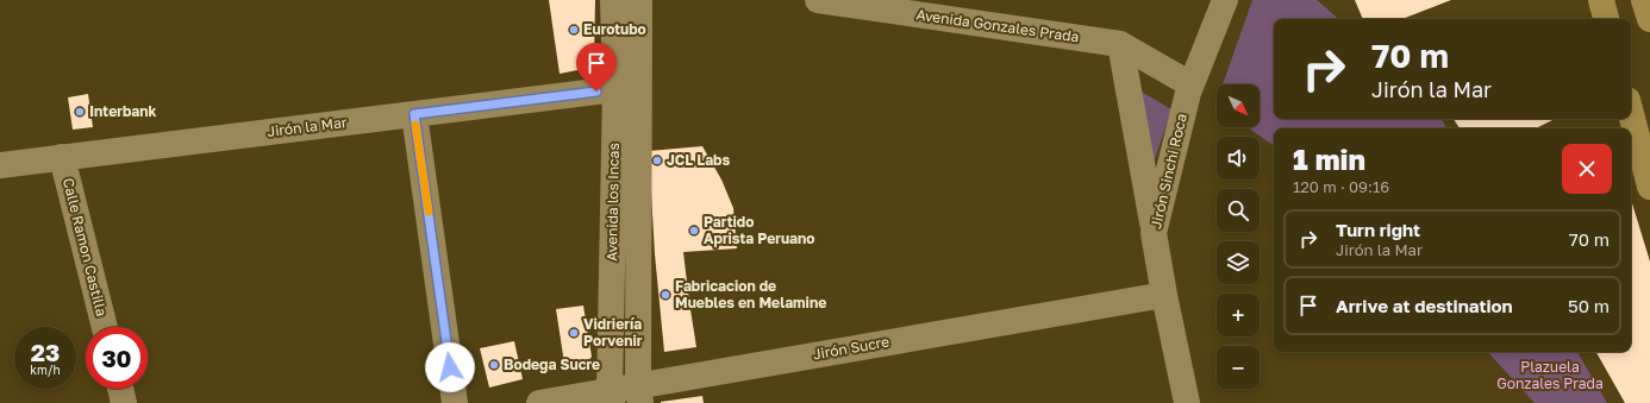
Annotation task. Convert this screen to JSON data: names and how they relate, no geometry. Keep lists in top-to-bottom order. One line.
{"streets":{"street":["Avenida Gonzales Prada","Jirón la Mar","Jirón Sinchi Roca","Avenida los Incas","Calle Ramon Castilla","Jirón Sucre"]},"crossings":[["Avenida Gonzales Prada","Jirón Sinchi Roca"],["Jirón la Mar","Avenida los Incas"],["Jirón la Mar","Calle Ramon Castilla"],["Jirón Sinchi Roca","Jirón Sucre"],["Avenida los Incas","Jirón Sucre"]],"parks":["Plazuela Gonzales Prada"],"places":["Eurotubo","Interbank","JCL Labs","Partido Aprista Peruano","Fabricacion de Muebles en Melamine","Vidriería Porvenir","Bodega Sucre"],"north":"bottom right","page":{"turn":["70 m","Jirón la Mar"],"map_buttons":["+","−"],"heading":["1 min","120 m · 09:16"],"list":[{"name":"Turn right","note":"Jirón la Mar","value":"70 m"},{"name":"Arrive at destination","value":"50 m"}],"speed":"23 km/h","limit":"30"}}
